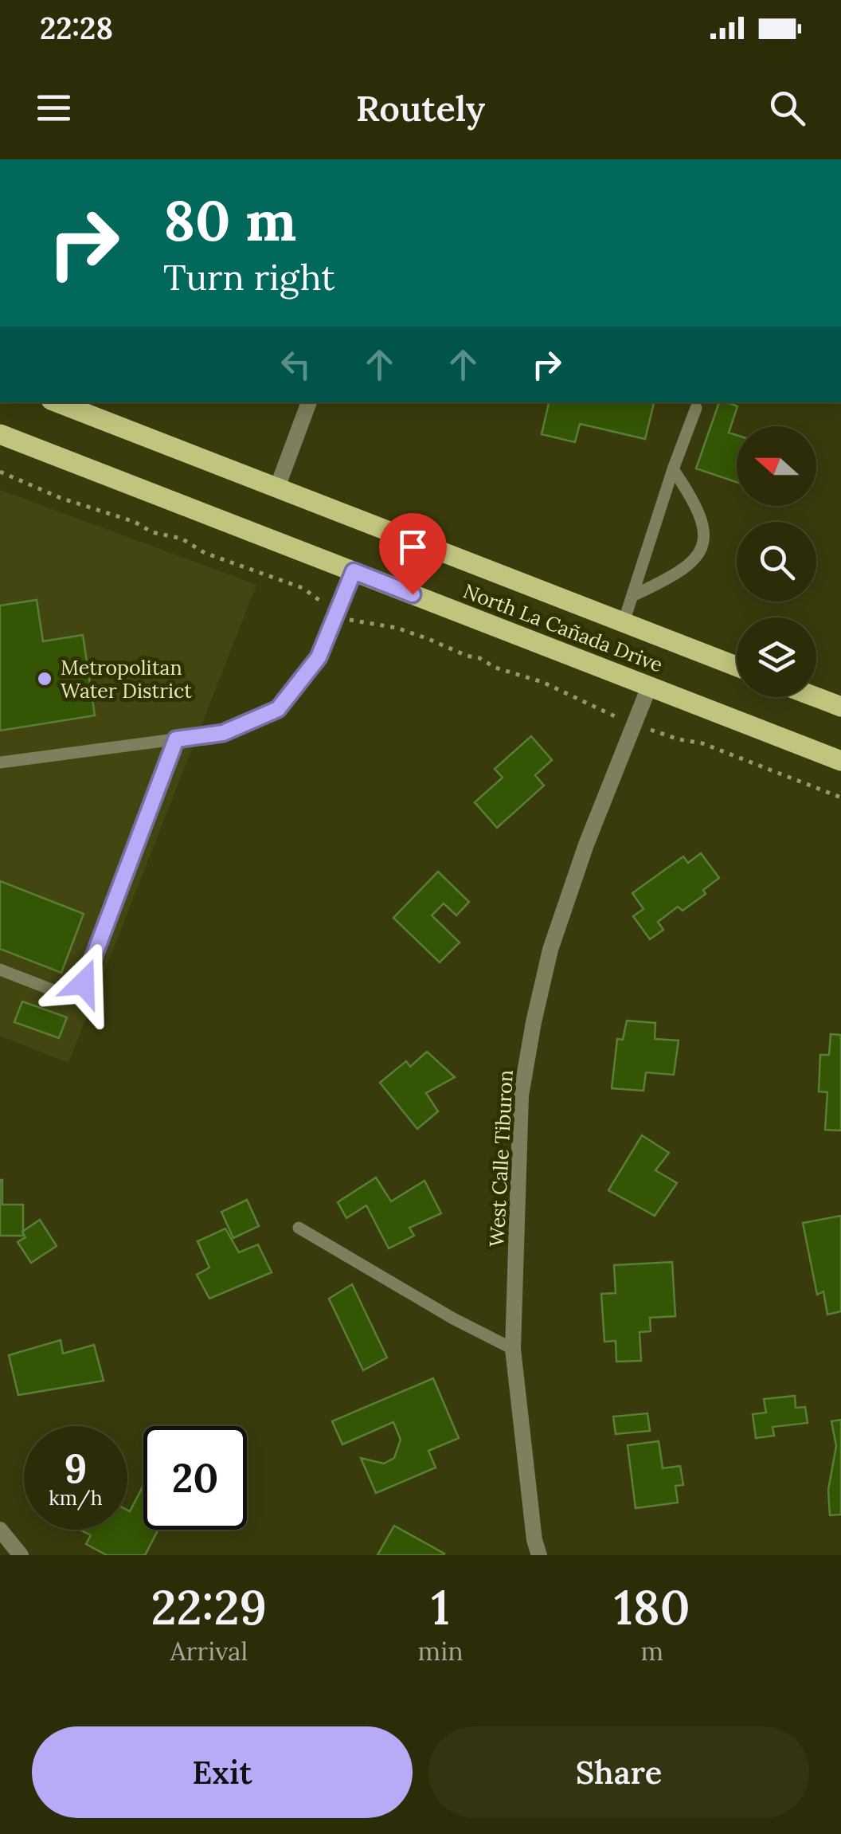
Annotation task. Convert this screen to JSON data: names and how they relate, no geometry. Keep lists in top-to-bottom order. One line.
{"streets":{"main road":["North La Cañada Drive"],"street":["West Calle Tiburon"]},"crossings":[["North La Cañada Drive","West Calle Tiburon"]],"places":["Metropolitan Water District"],"north":"left","page":{"status":"22:28","header":"Routely","turn":["80 m","Turn right"],"speed":"9 km/h","limit":"20","eta":["22:29","Arrival","1","min","180","m"],"buttons":["Exit","Share"]}}
